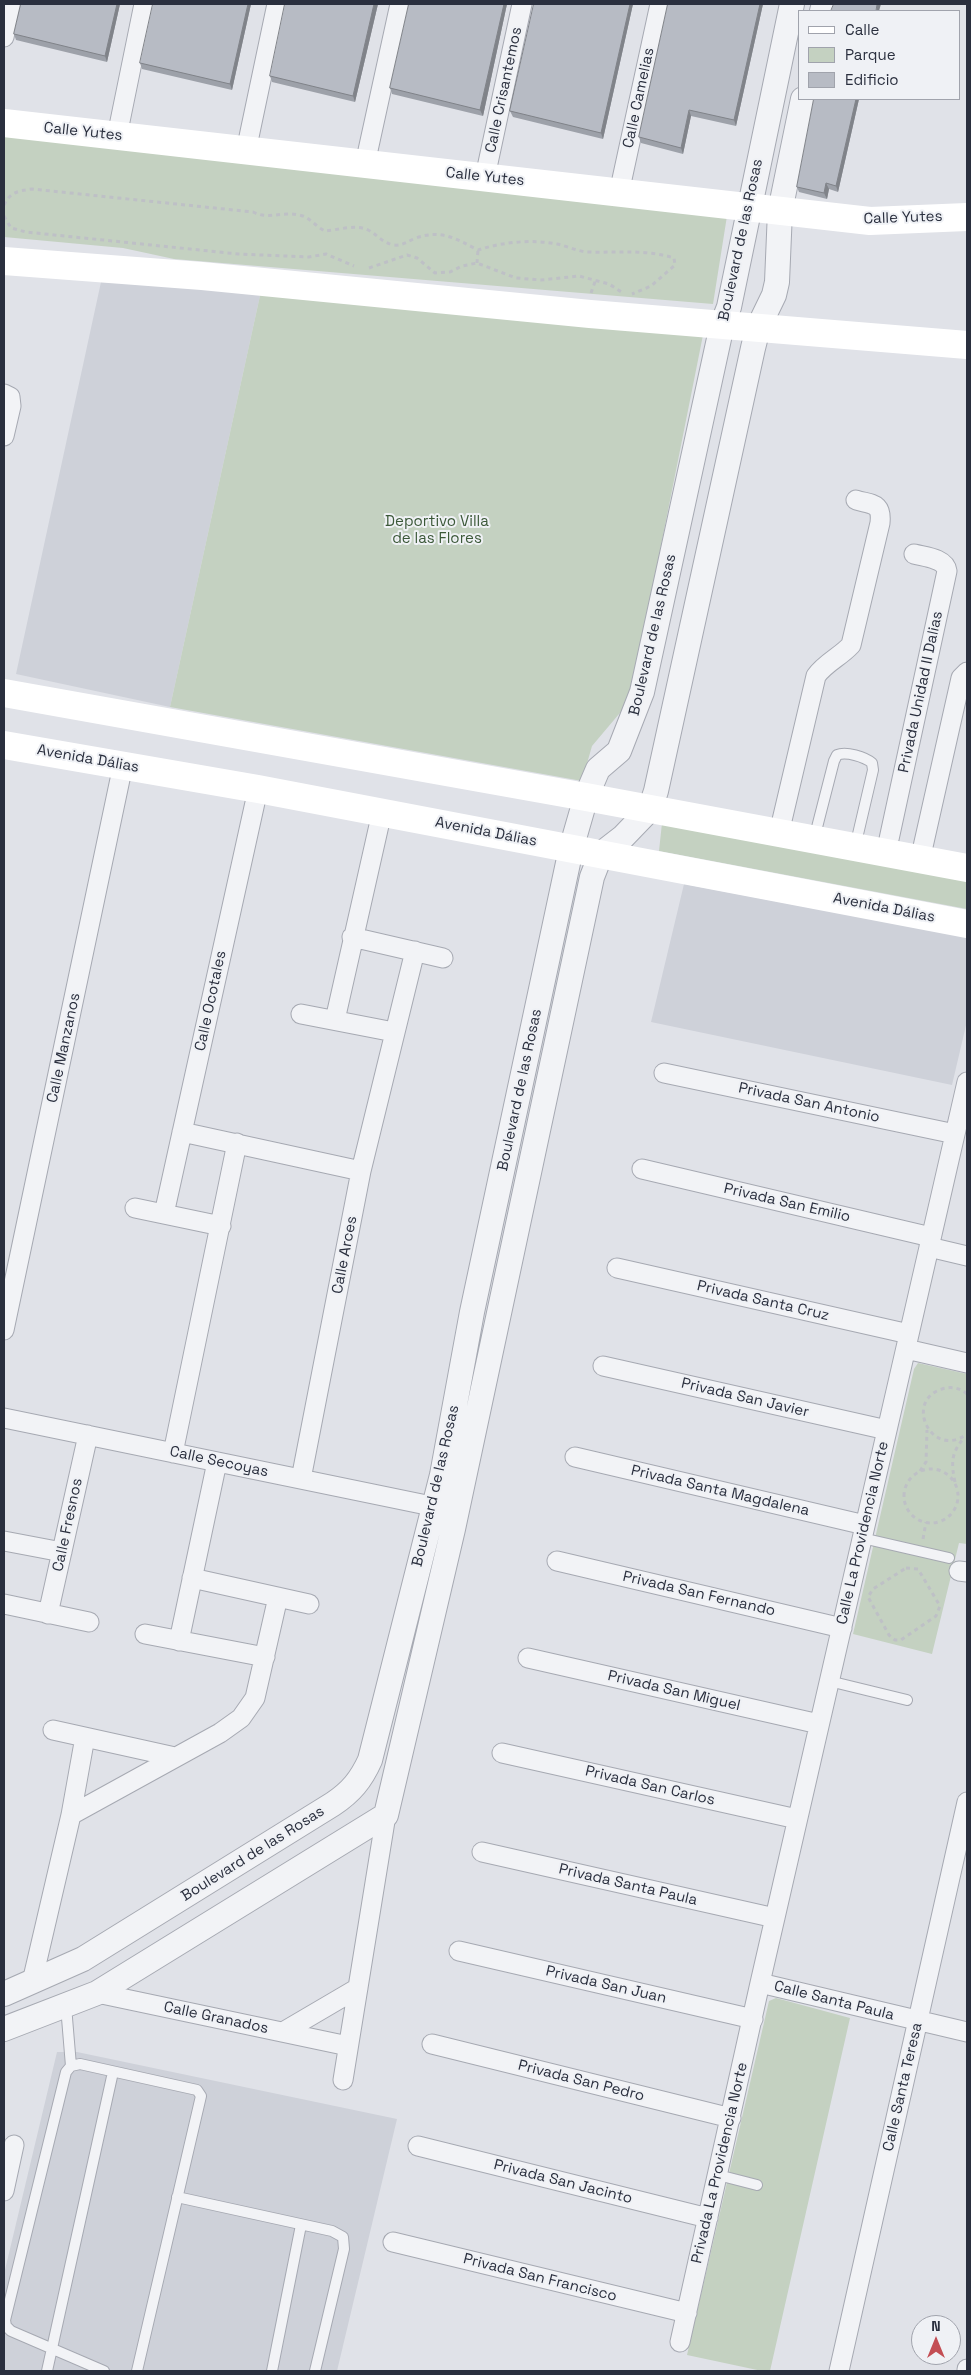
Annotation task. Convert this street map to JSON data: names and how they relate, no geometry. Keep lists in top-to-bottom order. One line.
{"streets":{"main road":["Calle Yutes","Avenida Dálias"],"street":["Calle Crisantemos","Calle Camelias","Boulevard de las Rosas","Privada Unidad II Dalias","Calle Ocotales","Calle Manzanos","Privada San Antonio","Privada San Emilio","Calle Arces","Privada Santa Cruz","Privada San Javier","Calle Secoyas","Privada Santa Magdalena","Calle Fresnos","Calle La Providencia Norte","Privada San Fernando","Privada San Miguel","Privada San Carlos","Privada Santa Paula","Privada San Juan","Calle Santa Paula","Calle Granados","Privada San Pedro","Calle Santa Teresa","Privada La Providencia Norte","Privada San Jacinto","Privada San Francisco"]},"crossings":[["Calle Crisantemos","Calle Yutes"],["Calle Camelias","Calle Yutes"],["Calle Yutes","Boulevard de las Rosas"],["Boulevard de las Rosas","Avenida Dálias"],["Boulevard de las Rosas","Calle Secoyas"],["Avenida Dálias","Calle Ocotales"],["Avenida Dálias","Calle Manzanos"],["Privada San Antonio","Calle La Providencia Norte"],["Privada San Emilio","Calle La Providencia Norte"],["Calle Arces","Calle Secoyas"],["Privada Santa Cruz","Calle La Providencia Norte"],["Privada San Javier","Calle La Providencia Norte"],["Calle Secoyas","Calle Fresnos"],["Privada Santa Magdalena","Calle La Providencia Norte"],["Calle La Providencia Norte","Privada San Fernando"],["Calle La Providencia Norte","Privada San Miguel"],["Calle La Providencia Norte","Privada San Carlos"],["Calle La Providencia Norte","Privada Santa Paula"],["Calle La Providencia Norte","Calle Santa Paula"],["Calle La Providencia Norte","Privada La Providencia Norte"],["Privada San Juan","Privada La Providencia Norte"],["Calle Santa Paula","Calle Santa Teresa"],["Calle Santa Paula","Privada La Providencia Norte"],["Privada San Pedro","Privada La Providencia Norte"],["Privada La Providencia Norte","Privada San Jacinto"],["Privada La Providencia Norte","Privada San Francisco"]],"parks":["Deportivo Villa de las Flores"],"legend":["Calle","Parque","Edificio"],"north":"top"}
